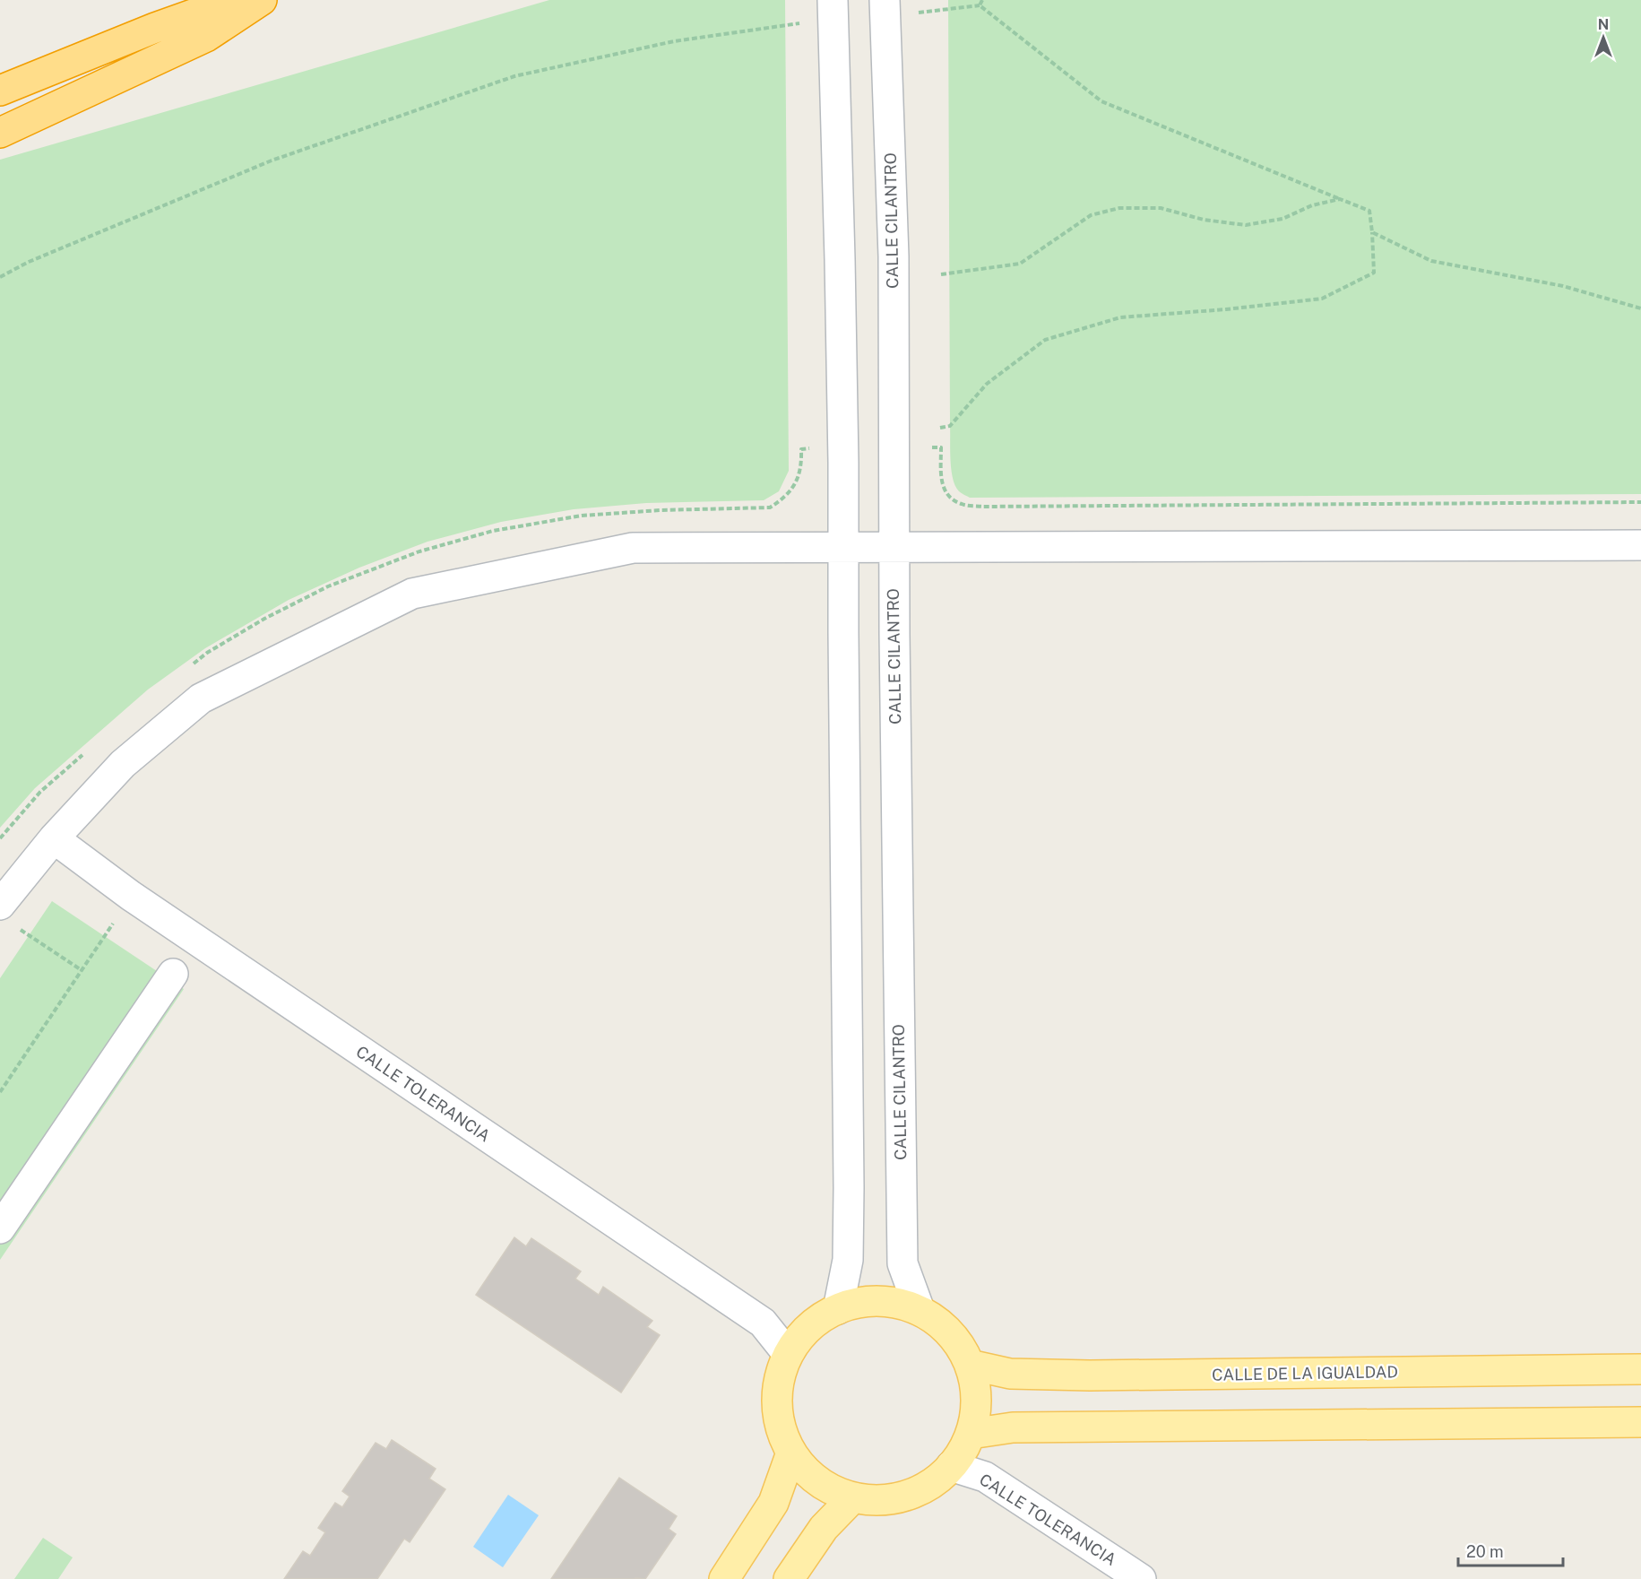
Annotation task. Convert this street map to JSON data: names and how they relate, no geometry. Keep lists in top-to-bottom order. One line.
{"streets":{"main road":["CALLE DE LA IGUALDAD"],"street":["CALLE CILANTRO","CALLE TOLERANCIA"]},"scale_bar":"20 m","north":"top"}
